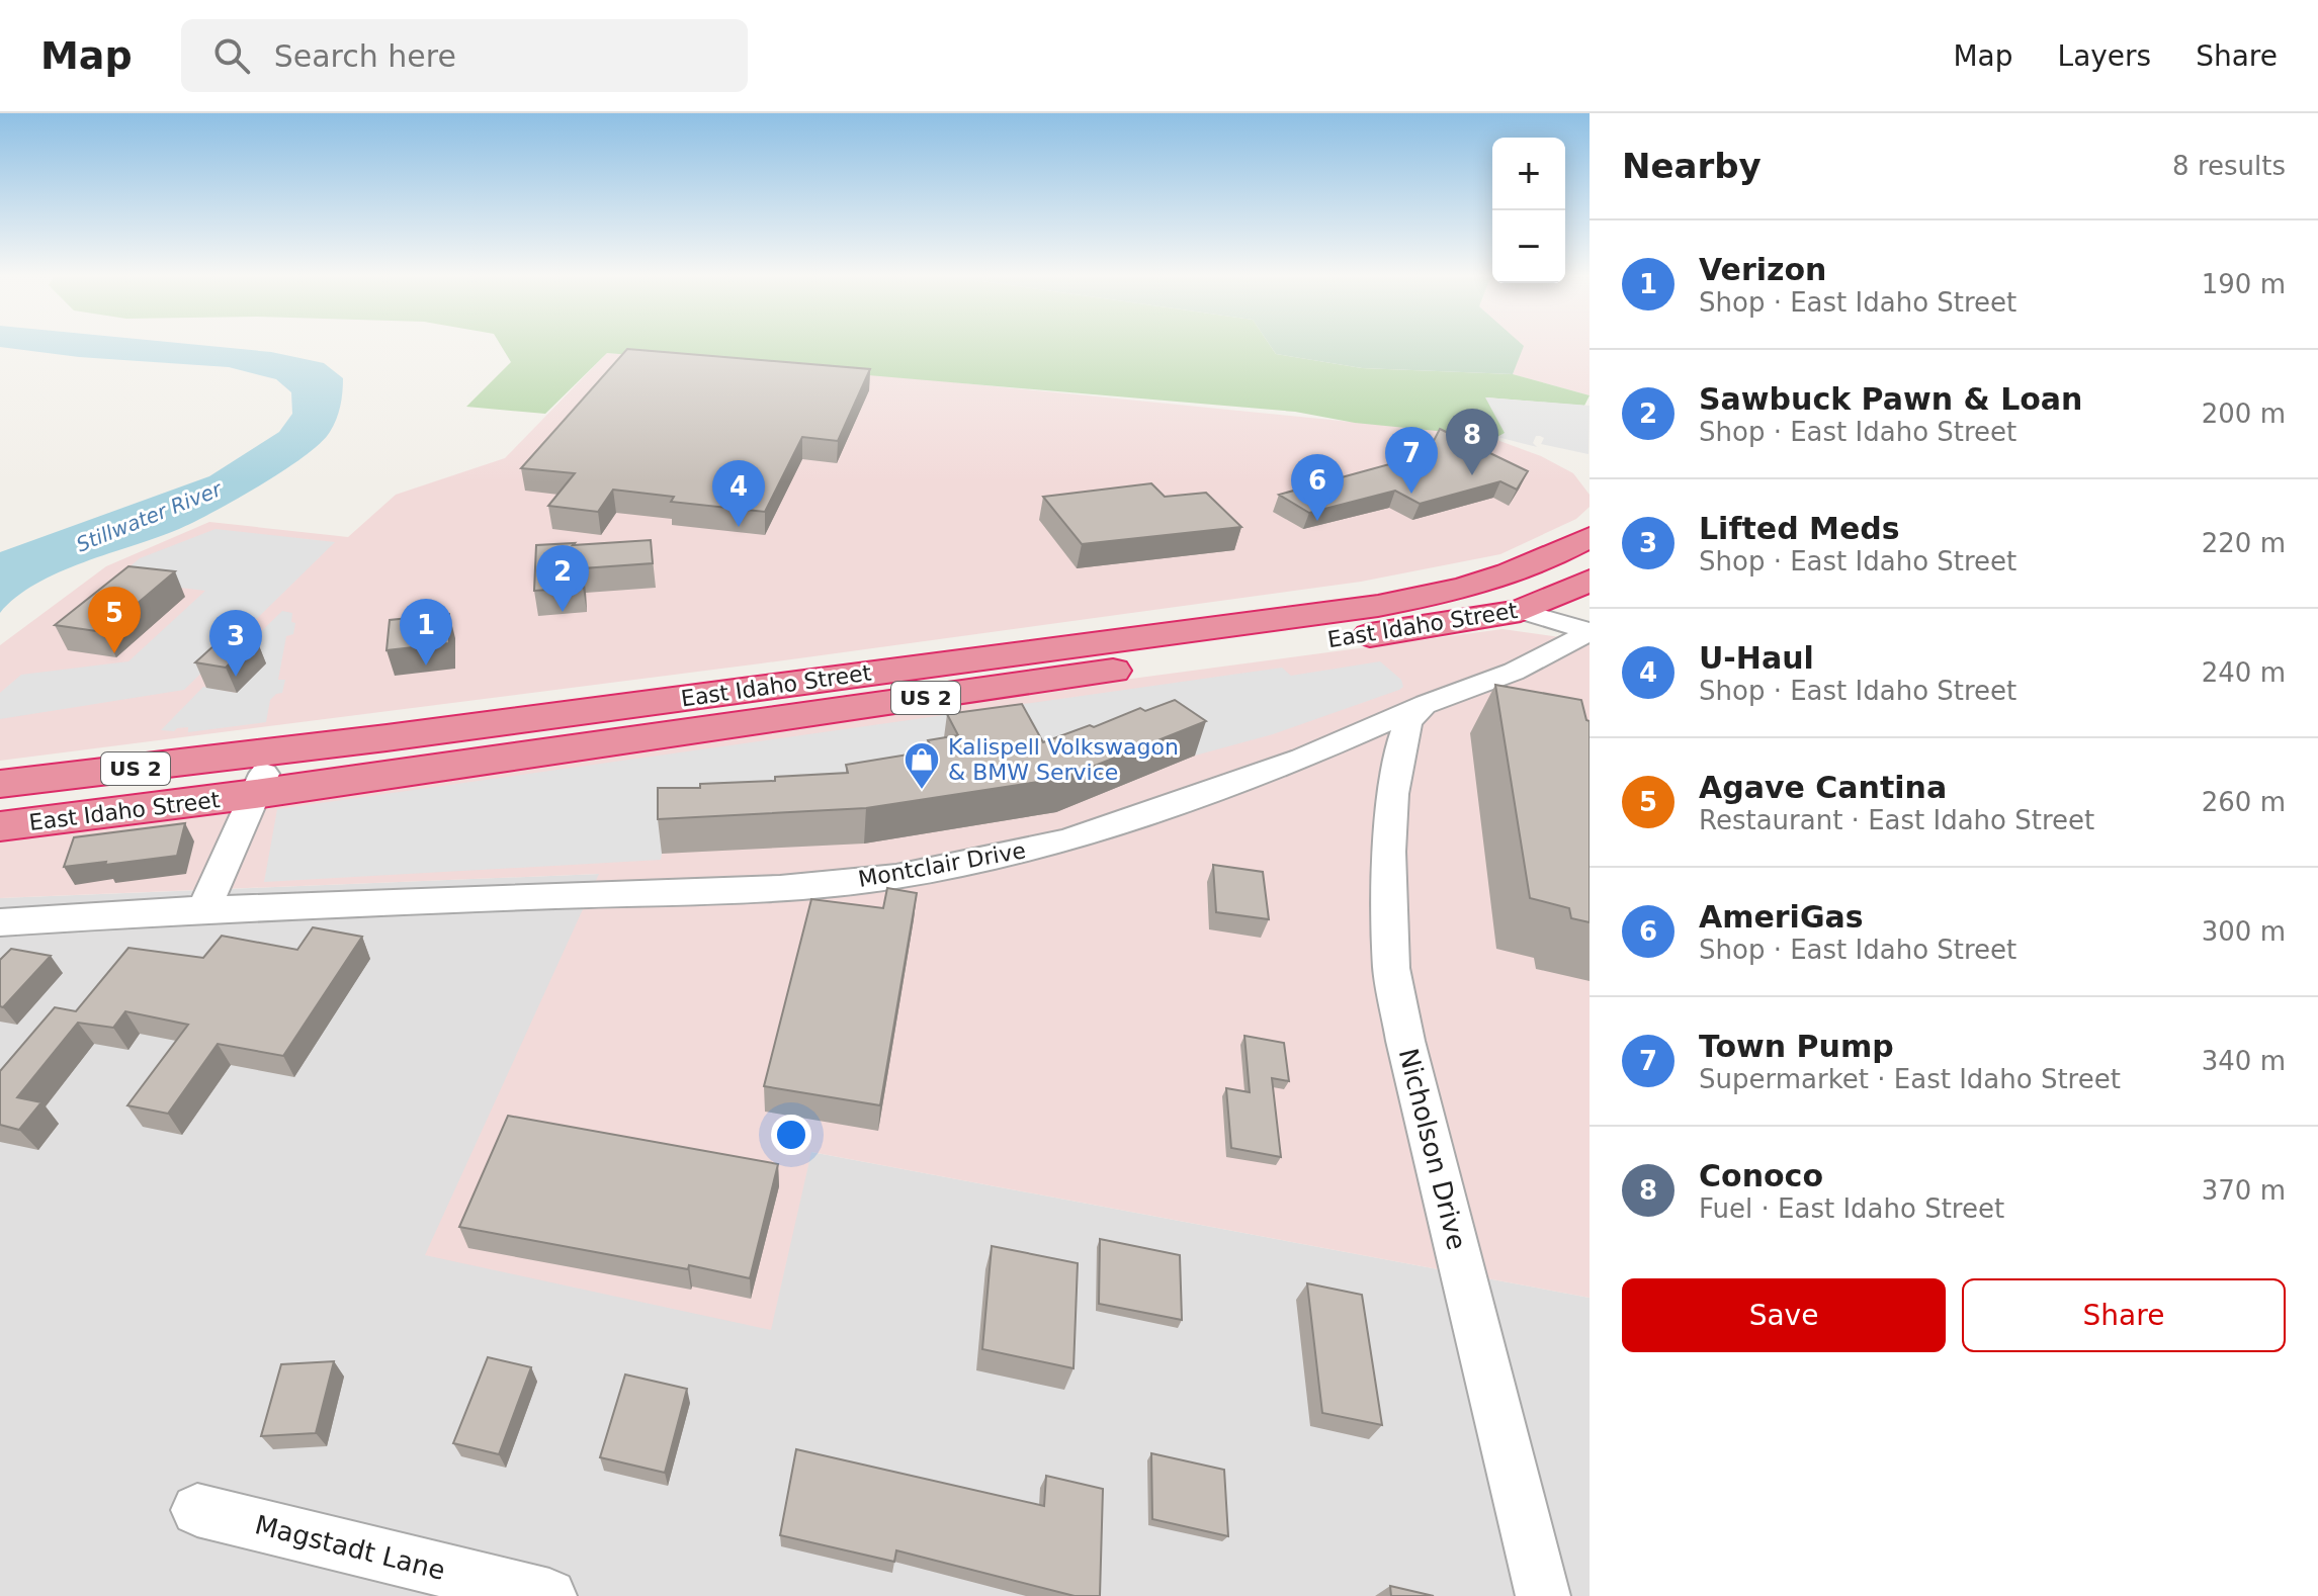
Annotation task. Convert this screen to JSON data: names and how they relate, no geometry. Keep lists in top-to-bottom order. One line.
{"streets":{"highway":["East Idaho Street","US 2"],"street":["Montclair Drive","Nicholson Drive","Magstadt Lane"]},"crossings":[["East Idaho Street","Montclair Drive"],["Montclair Drive","Nicholson Drive"]],"water":["Stillwater River"],"places":{"shop":["Kalispell Volkswagon & BMW Service"]},"page":{"header":"Map","search":"Search here","nav":["Map","Layers","Share"],"heading":["Nearby","8 results"],"map_buttons":["+","−"],"list":[{"mark":"1","name":"Verizon","note":"Shop · East Idaho Street","value":"190 m"},{"mark":"2","name":"Sawbuck Pawn & Loan","note":"Shop · East Idaho Street","value":"200 m"},{"mark":"3","name":"Lifted Meds","note":"Shop · East Idaho Street","value":"220 m"},{"mark":"4","name":"U-Haul","note":"Shop · East Idaho Street","value":"240 m"},{"mark":"5","name":"Agave Cantina","note":"Restaurant · East Idaho Street","value":"260 m"},{"mark":"6","name":"AmeriGas","note":"Shop · East Idaho Street","value":"300 m"},{"mark":"7","name":"Town Pump","note":"Supermarket · East Idaho Street","value":"340 m"},{"mark":"8","name":"Conoco","note":"Fuel · East Idaho Street","value":"370 m"}],"pins":["8","7","6","4","2","5","1","3"],"buttons":["Save","Share"]}}
